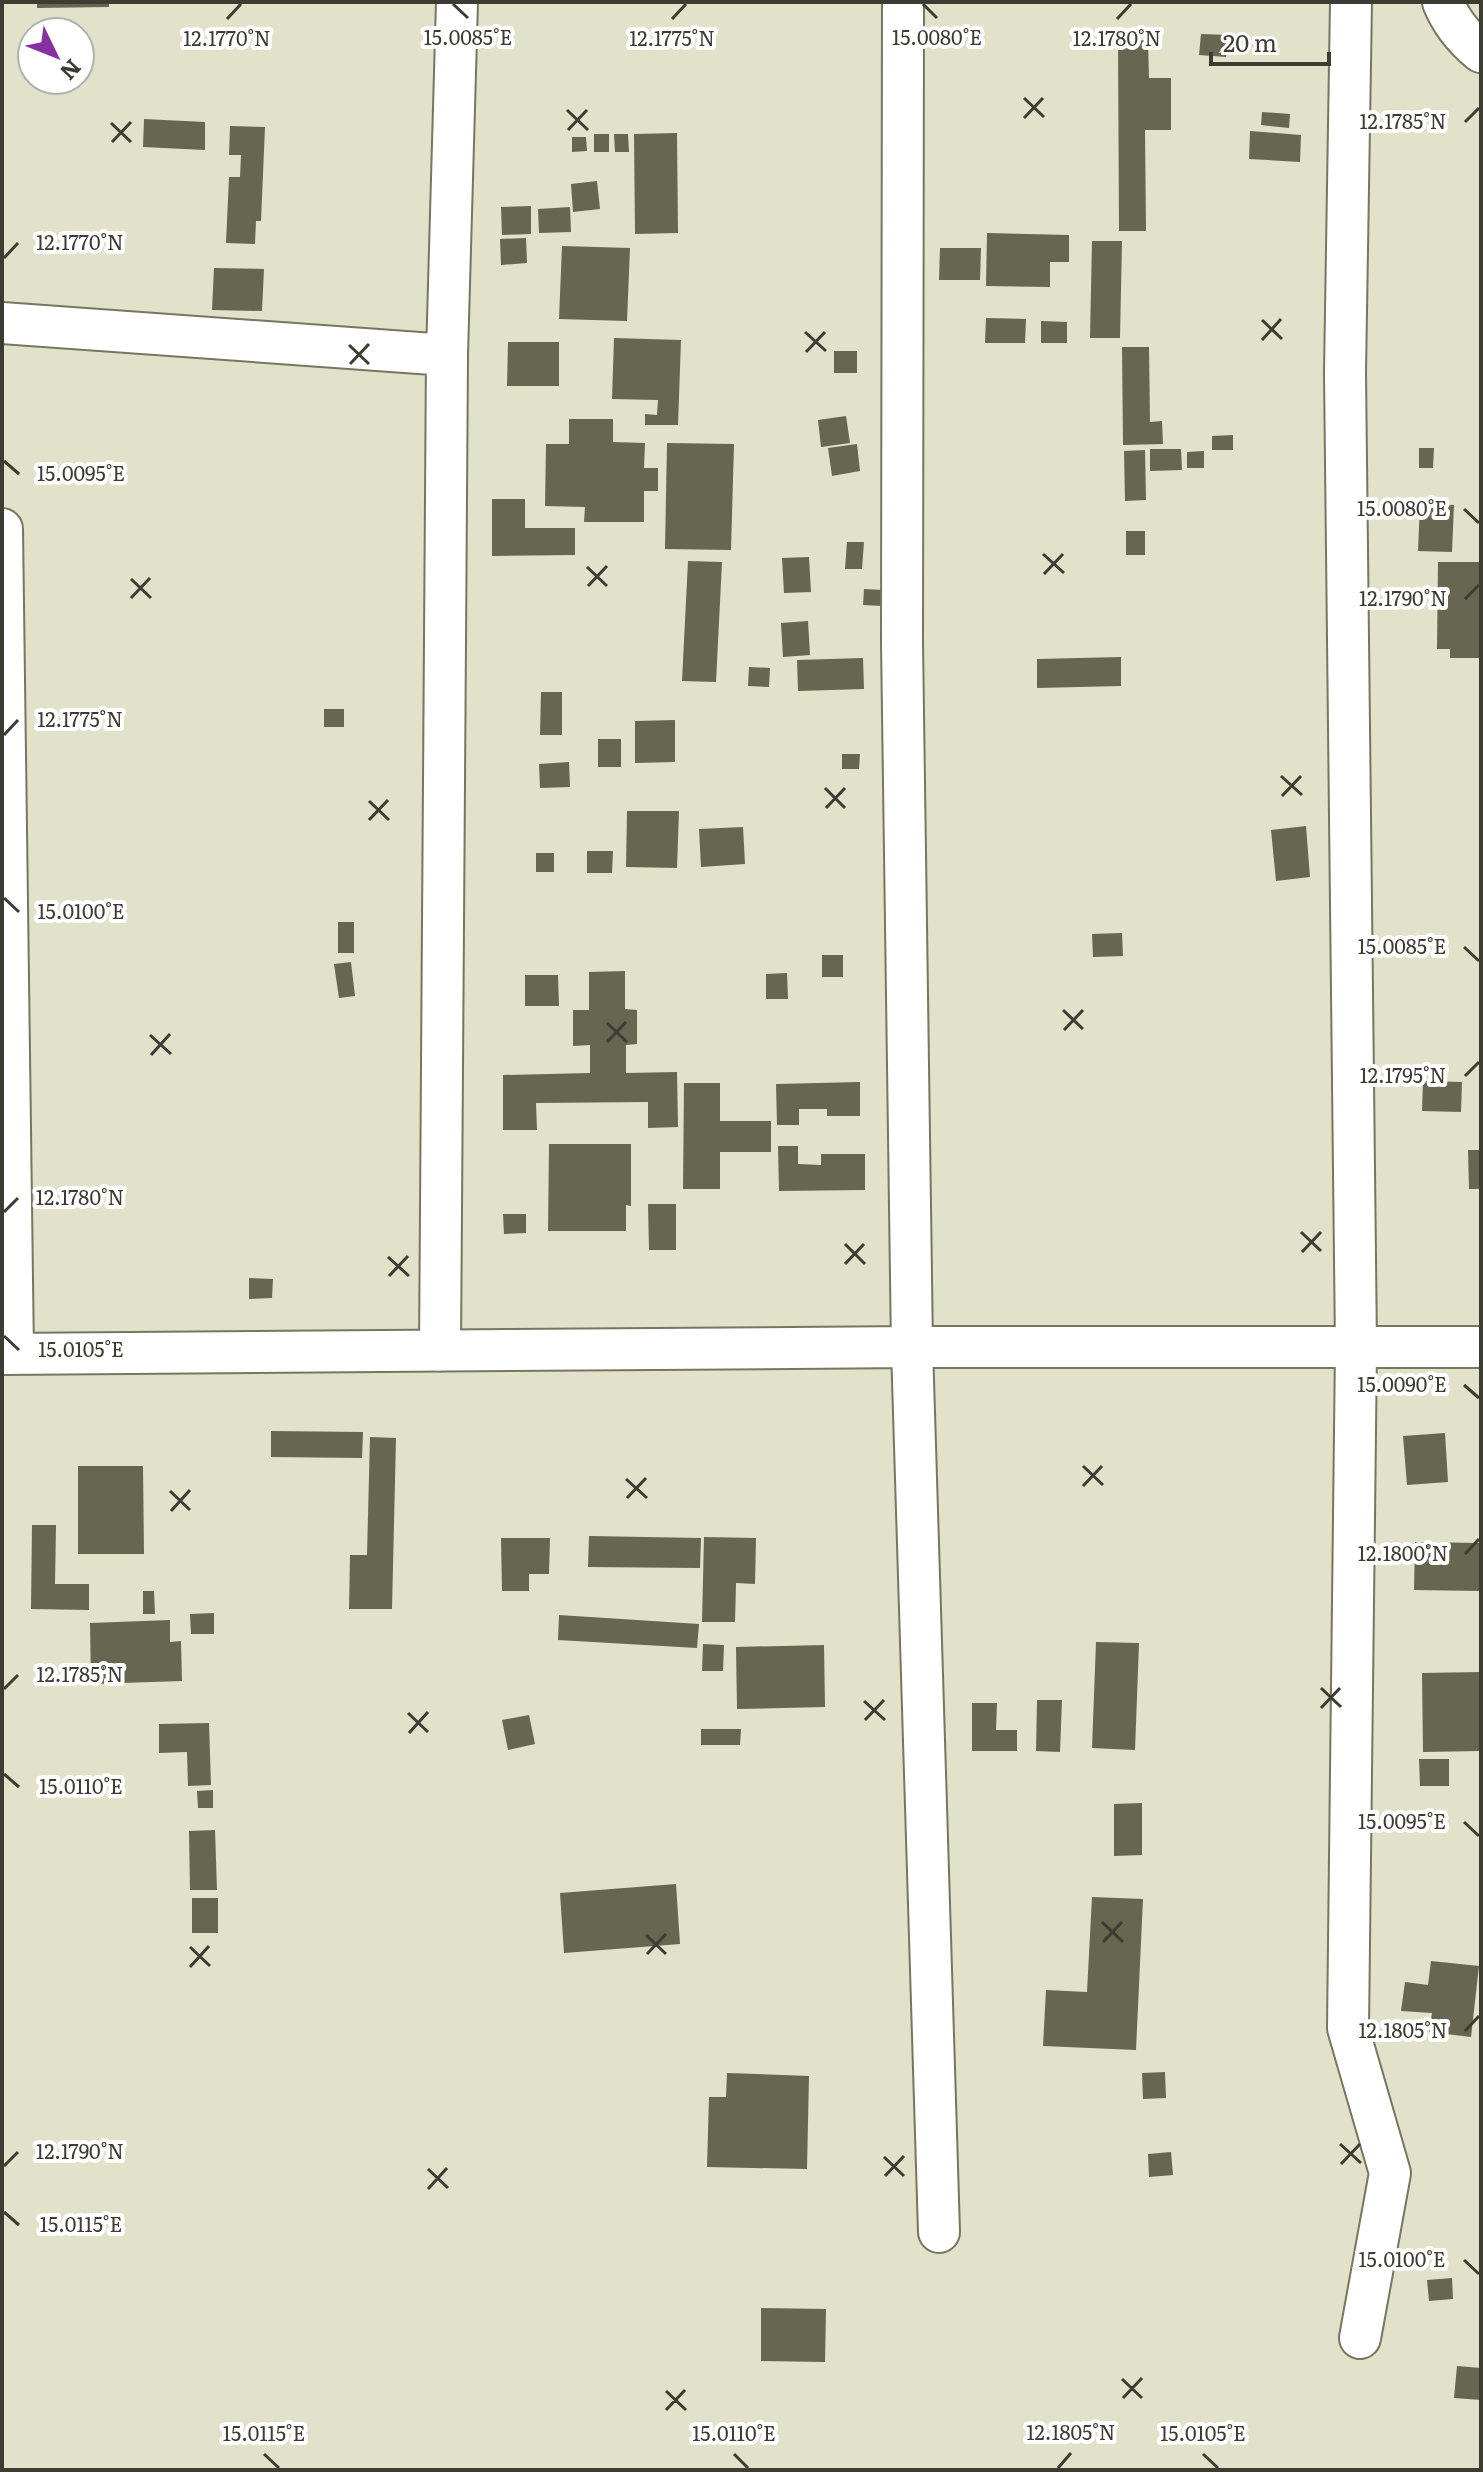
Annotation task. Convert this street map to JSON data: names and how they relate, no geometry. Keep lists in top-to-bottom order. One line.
{"scale_bar":"20 m","north":"bottom right","coordinates":["15.0085°E","15.0080°E","12.1770°N","12.1775°N","12.1780°N","12.1785°N","15.0095°E","12.1790°N","15.0100°E","12.1795°N","15.0105°E","15.0090°E","12.1800°N","15.0110°E","12.1805°N","15.0115°E"]}
